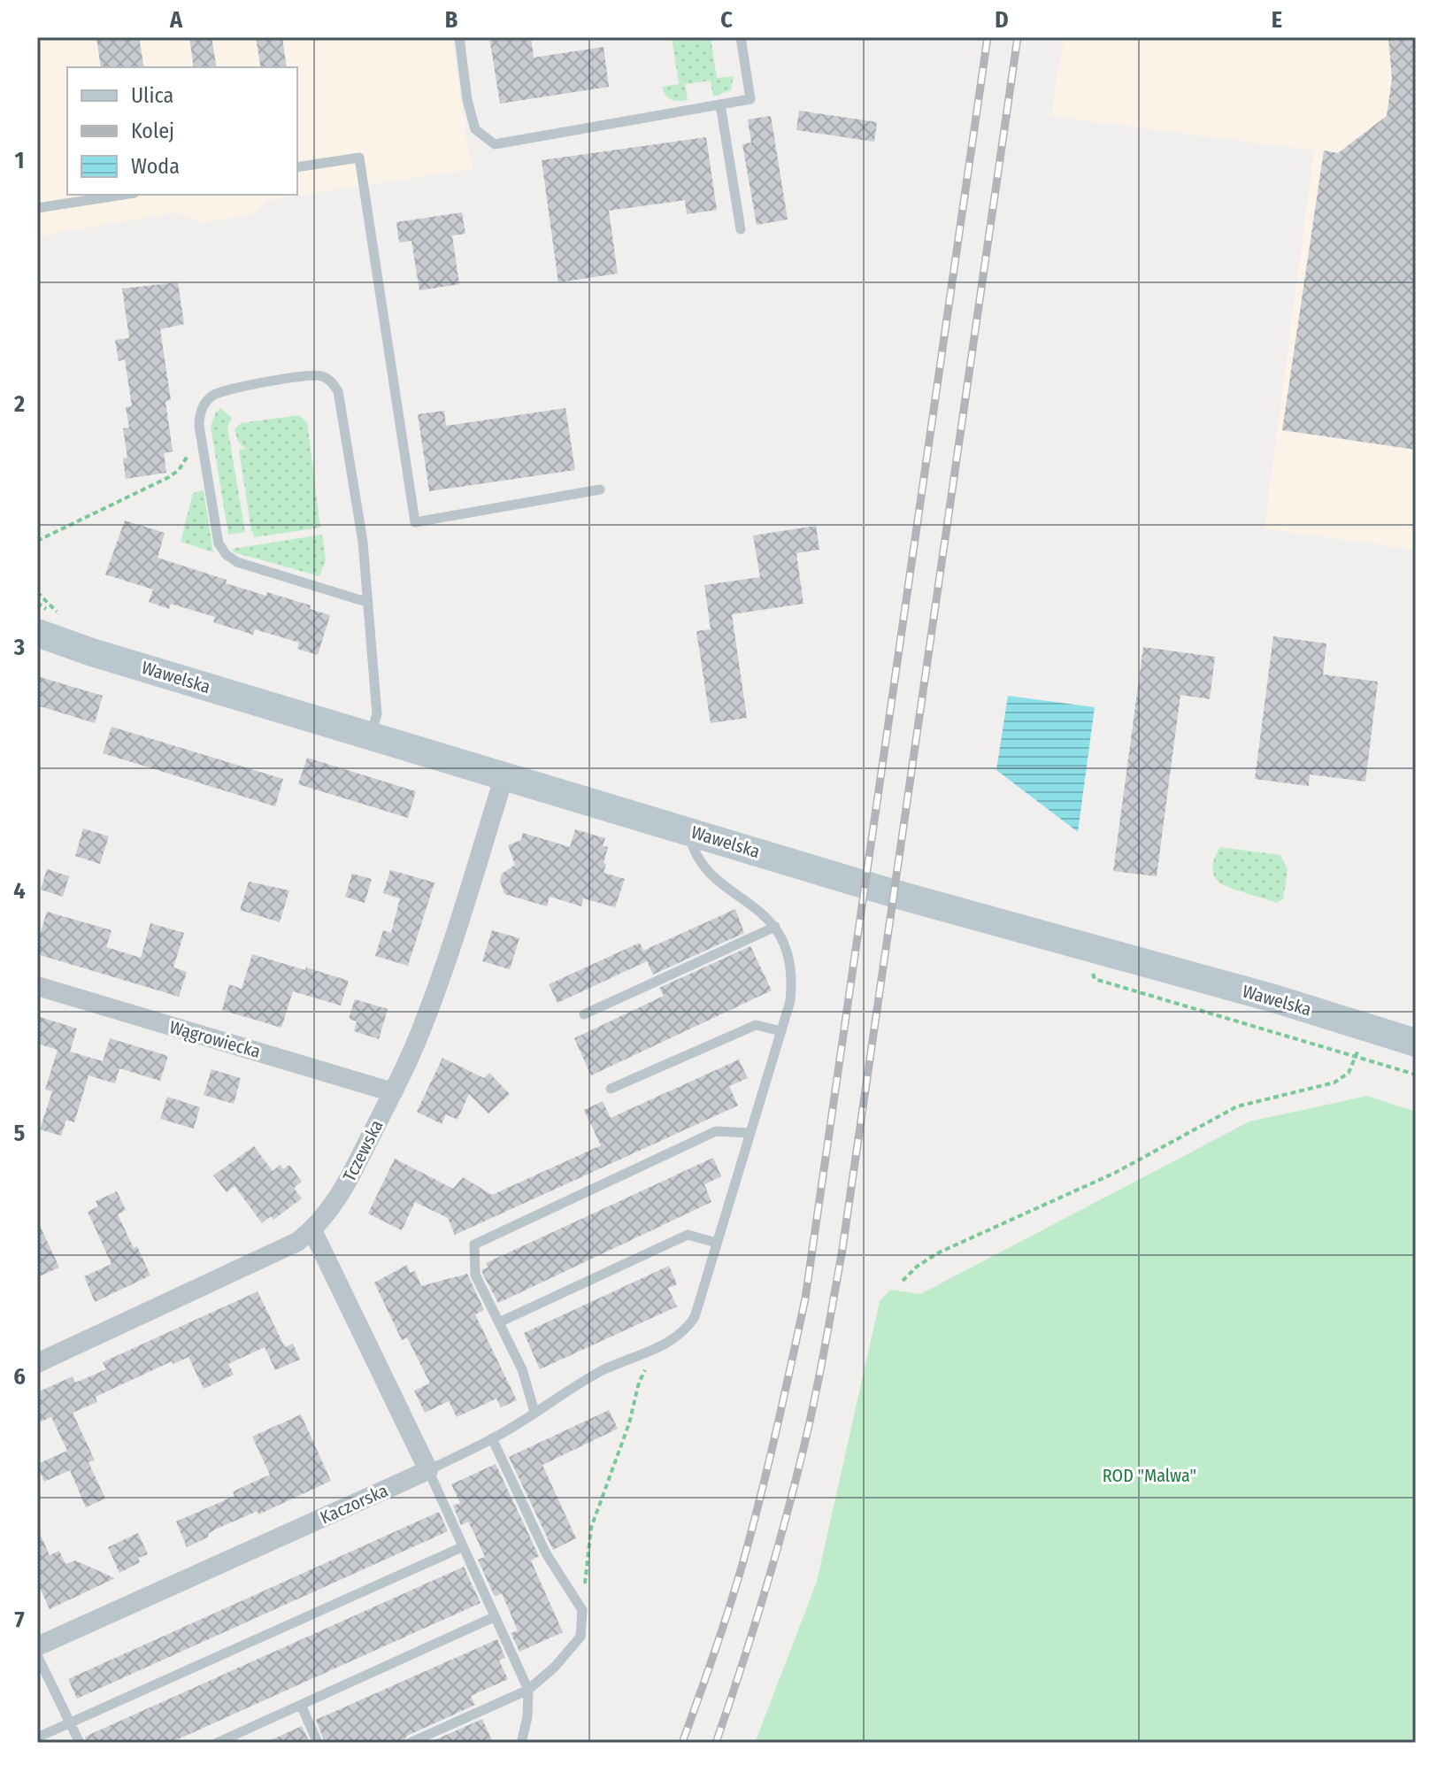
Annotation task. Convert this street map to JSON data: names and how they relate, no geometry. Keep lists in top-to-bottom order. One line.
{"streets":{"street":["Wawelska","Wągrowiecka","Tczewska","Kaczorska"]},"crossings":[["Wawelska","Tczewska"],["Wągrowiecka","Tczewska"]],"parks":["ROD \"Malwa\""],"legend":["Ulica","Kolej","Woda"],"grid":{"columns":["A","B","C","D","E"],"rows":["1","2","3","4","5","6","7"]}}
